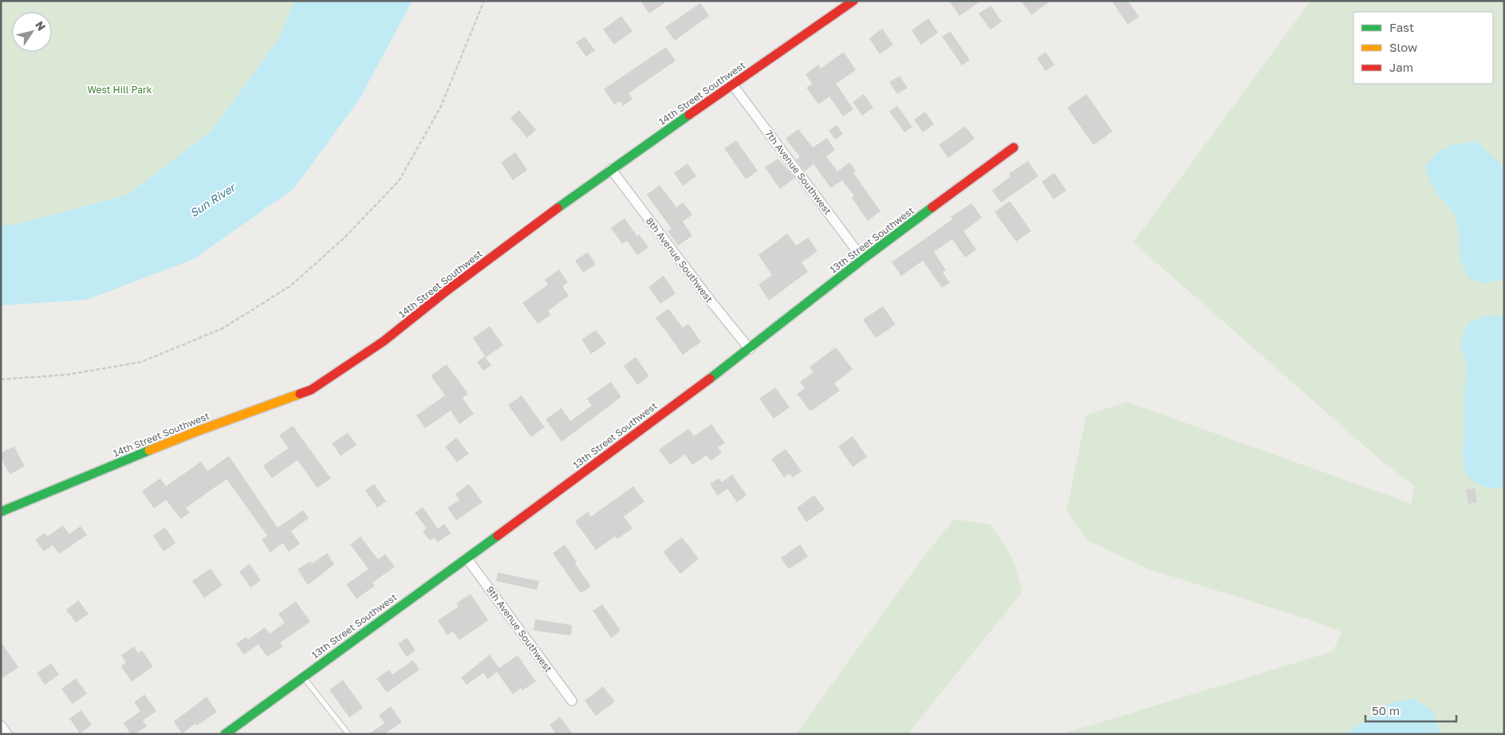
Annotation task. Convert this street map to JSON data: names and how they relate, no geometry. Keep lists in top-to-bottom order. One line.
{"streets":{"street":["14th Street Southwest","7th Avenue Southwest","13th Street Southwest","8th Avenue Southwest","9th Avenue Southwest"]},"crossings":[["14th Street Southwest","7th Avenue Southwest"],["14th Street Southwest","8th Avenue Southwest"],["7th Avenue Southwest","13th Street Southwest"],["13th Street Southwest","8th Avenue Southwest"],["13th Street Southwest","9th Avenue Southwest"]],"water":["Sun River"],"parks":["West Hill Park"],"legend":["Fast","Slow","Jam"],"scale_bar":"50 m","north":"top right"}
